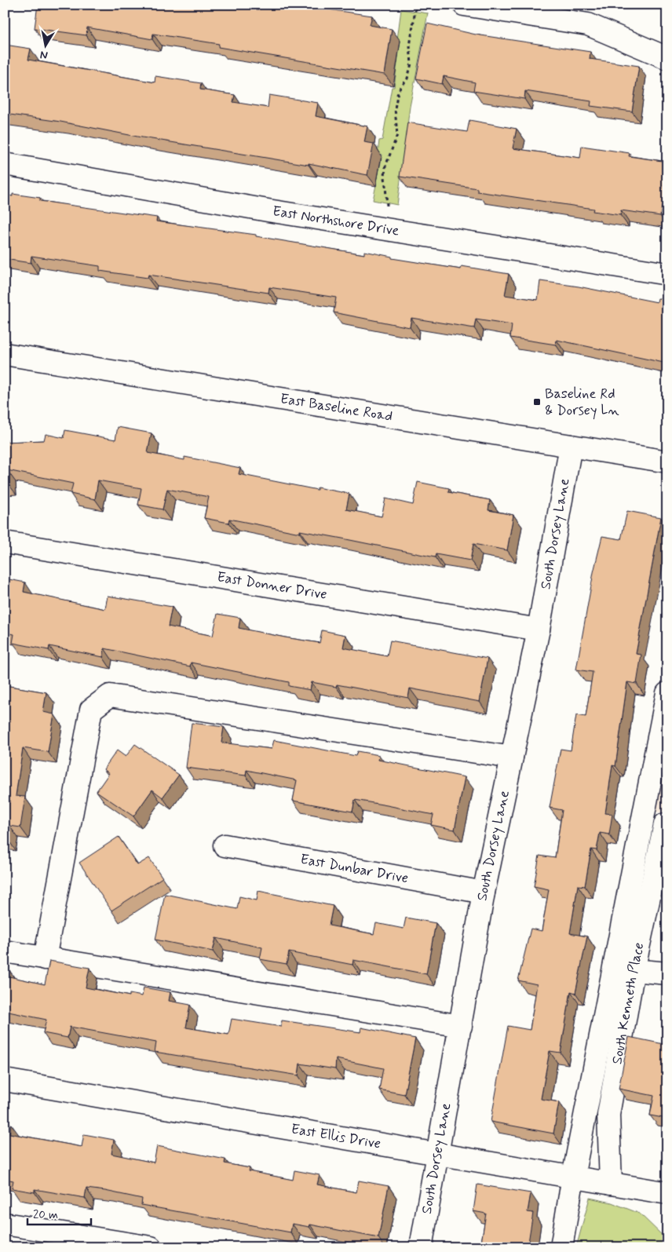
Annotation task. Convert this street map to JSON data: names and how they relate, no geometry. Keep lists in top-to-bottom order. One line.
{"streets":{"street":["East Northshore Drive","East Baseline Road","South Dorsey Lane","East Donner Drive","East Dunbar Drive","South Kenneth Place","East Ellis Drive"]},"crossings":[["East Baseline Road","South Dorsey Lane"],["South Dorsey Lane","East Donner Drive"],["South Dorsey Lane","East Dunbar Drive"],["South Dorsey Lane","East Ellis Drive"],["South Kenneth Place","East Ellis Drive"]],"places":{"transit":["Baseline Rd & Dorsey Ln"]},"scale_bar":"20 m","north":"bottom"}
